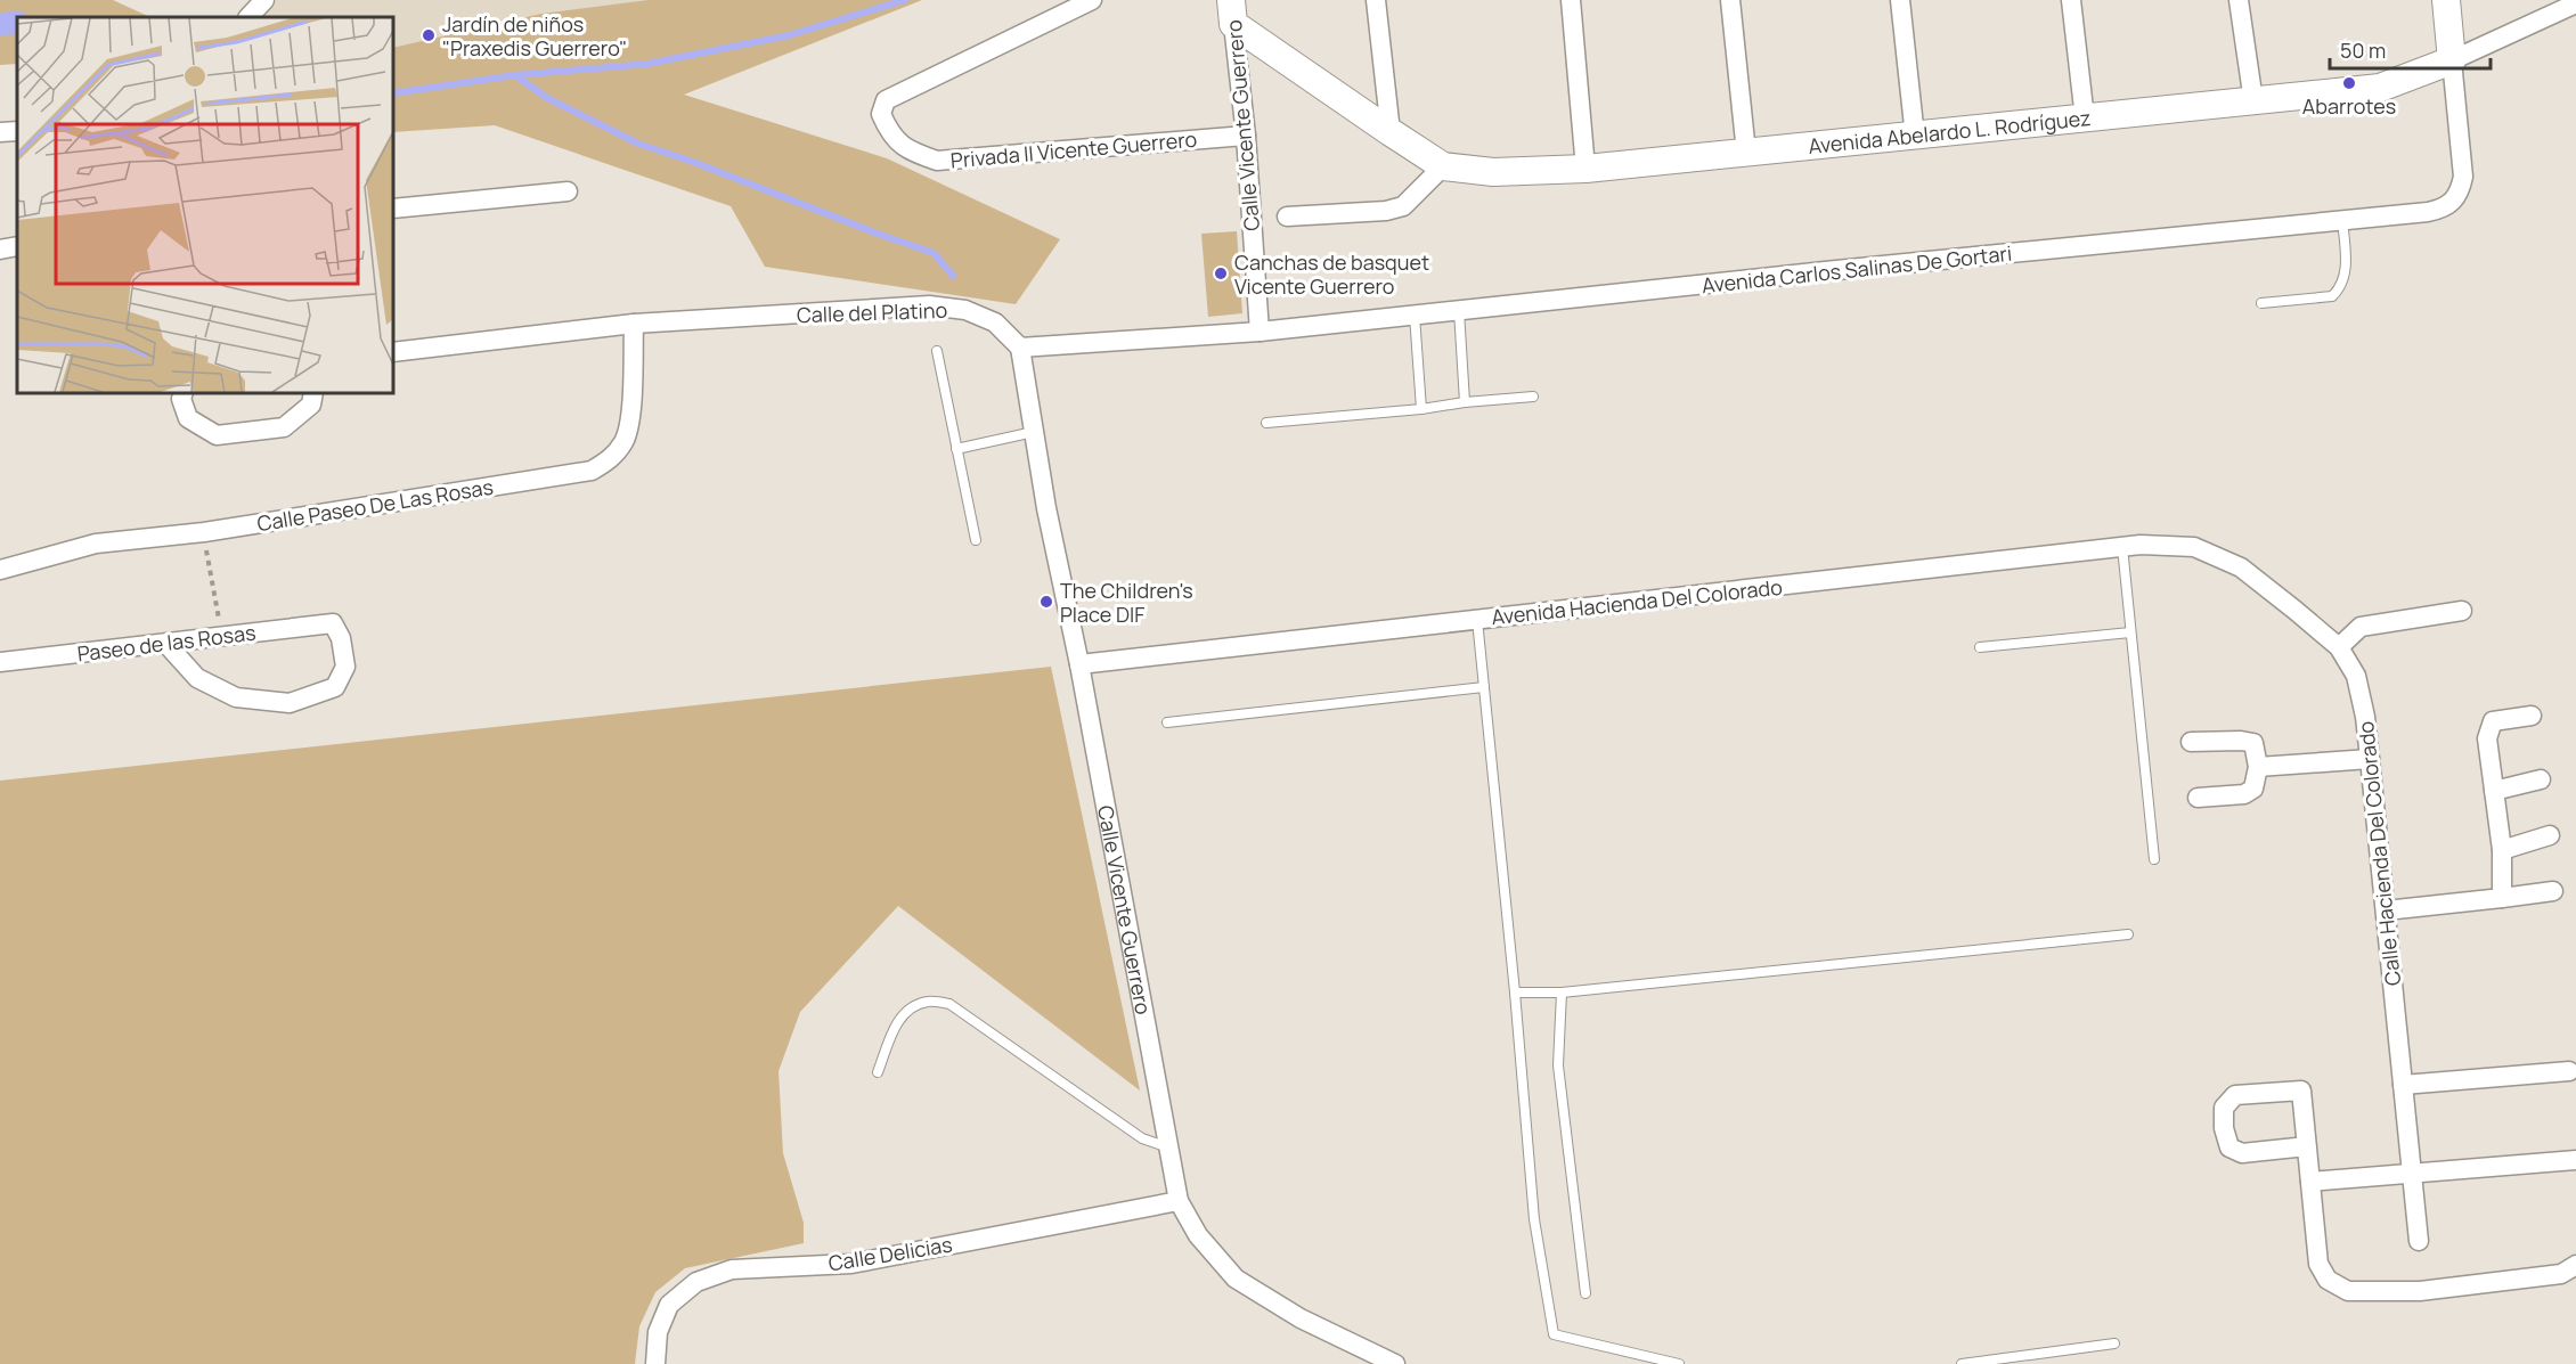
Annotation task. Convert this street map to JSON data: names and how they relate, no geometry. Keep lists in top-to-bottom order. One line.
{"streets":{"street":["Calle Vicente Guerrero","Avenida Abelardo L. Rodríguez","Privada II Vicente Guerrero","Avenida Carlos Salinas De Gortari","Calle del Platino","Calle Paseo De Las Rosas","Avenida Hacienda Del Colorado","Paseo de las Rosas","Calle Hacienda Del Colorado","Calle Delicias"]},"crossings":[["Calle Vicente Guerrero","Avenida Abelardo L. Rodríguez"],["Calle Vicente Guerrero","Privada II Vicente Guerrero"],["Calle Vicente Guerrero","Avenida Carlos Salinas De Gortari"],["Calle Vicente Guerrero","Calle del Platino"],["Calle Vicente Guerrero","Avenida Hacienda Del Colorado"],["Calle Vicente Guerrero","Calle Delicias"],["Avenida Abelardo L. Rodríguez","Avenida Carlos Salinas De Gortari"],["Calle del Platino","Calle Paseo De Las Rosas"],["Avenida Hacienda Del Colorado","Calle Hacienda Del Colorado"]],"places":["Jardín de niños \"Praxedis Guerrero\"","Abarrotes","Canchas de basquet Vicente Guerrero","The Children's Place DIF"],"scale_bar":"50 m"}
